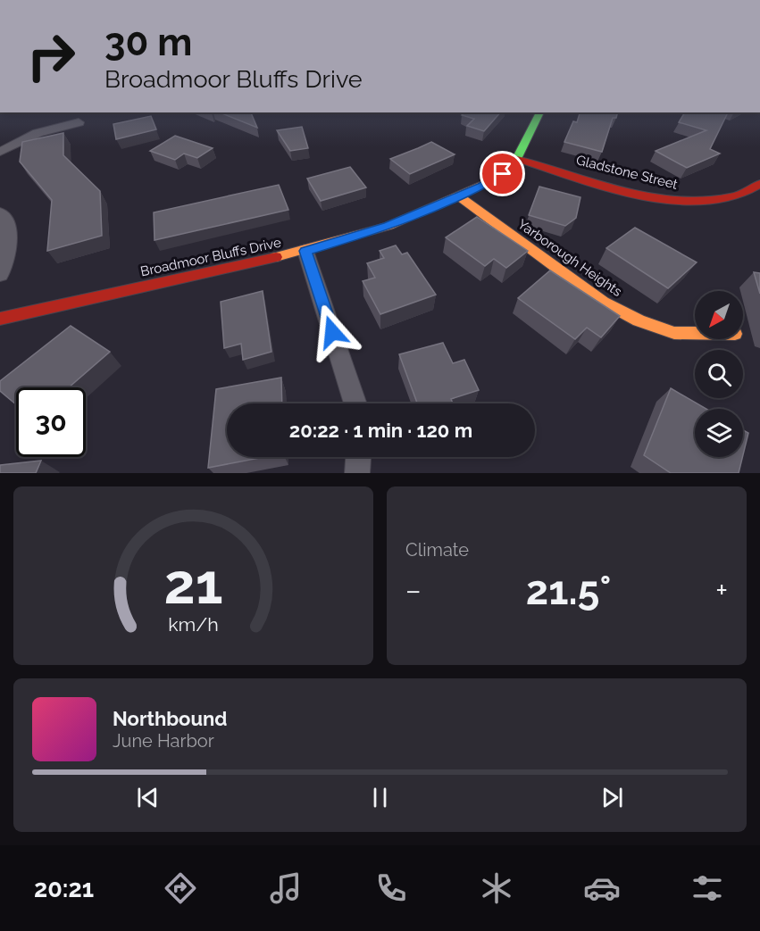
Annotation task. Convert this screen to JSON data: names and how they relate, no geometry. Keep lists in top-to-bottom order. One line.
{"streets":{"street":["Gladstone Street","Broadmoor Bluffs Drive","Yarborough Heights"]},"crossings":[["Gladstone Street","Broadmoor Bluffs Drive"],["Broadmoor Bluffs Drive","Yarborough Heights"]],"north":"bottom left","page":{"turn":["30 m","Broadmoor Bluffs Drive"],"limit":"30","trip":"20:22 · 1 min · 120 m","tile":"Climate","heat":["−","21.5°","+"],"song":["Northbound","June Harbor"],"tabs":"20:21","gauge":["21","km/h"]}}
